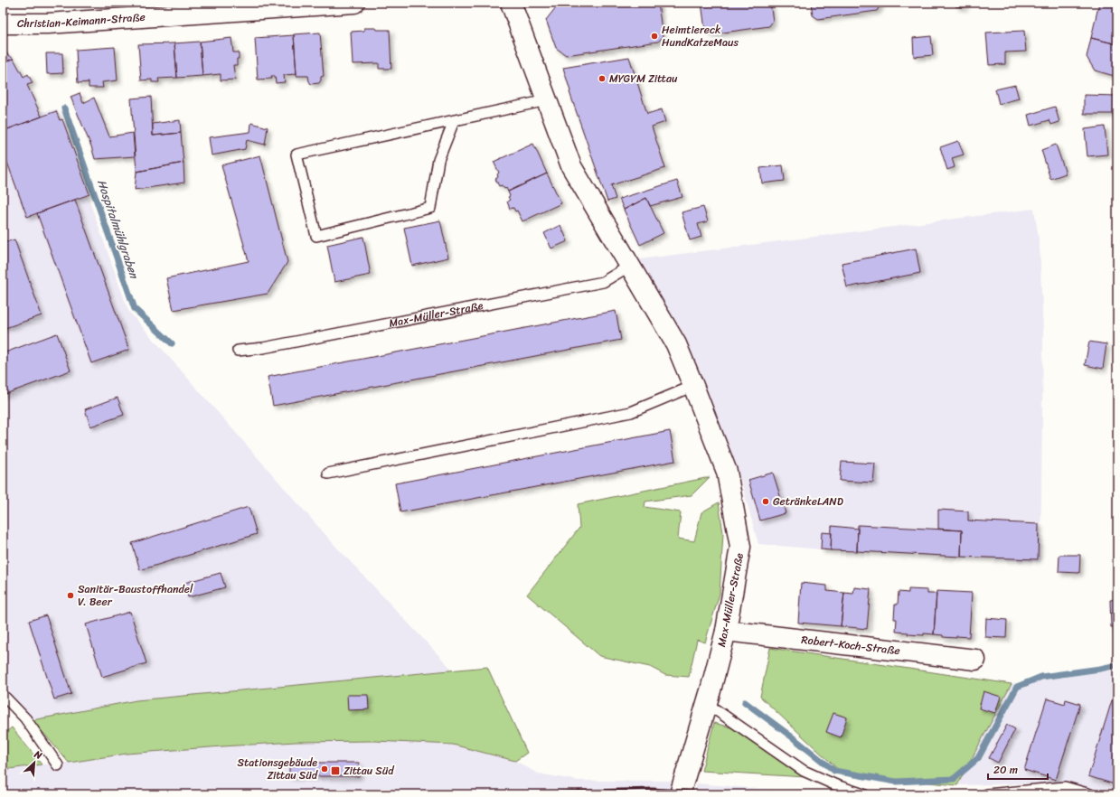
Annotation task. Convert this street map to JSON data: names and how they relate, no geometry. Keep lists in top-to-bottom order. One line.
{"streets":{"street":["Christian-Keimann-Straße","Max-Müller-Straße","Robert-Koch-Straße"]},"crossings":[["Max-Müller-Straße","Robert-Koch-Straße"]],"water":["Hospitalmühlgraben"],"places":{"other":["Heimtiereck HundKatzeMaus","MYGYM Zittau","GetränkeLAND","Sanitär-Baustoffhandel V. Beer","Stationsgebäude Zittau Süd"],"transit":["Zittau Süd"]},"scale_bar":"20 m","north":"top right"}
